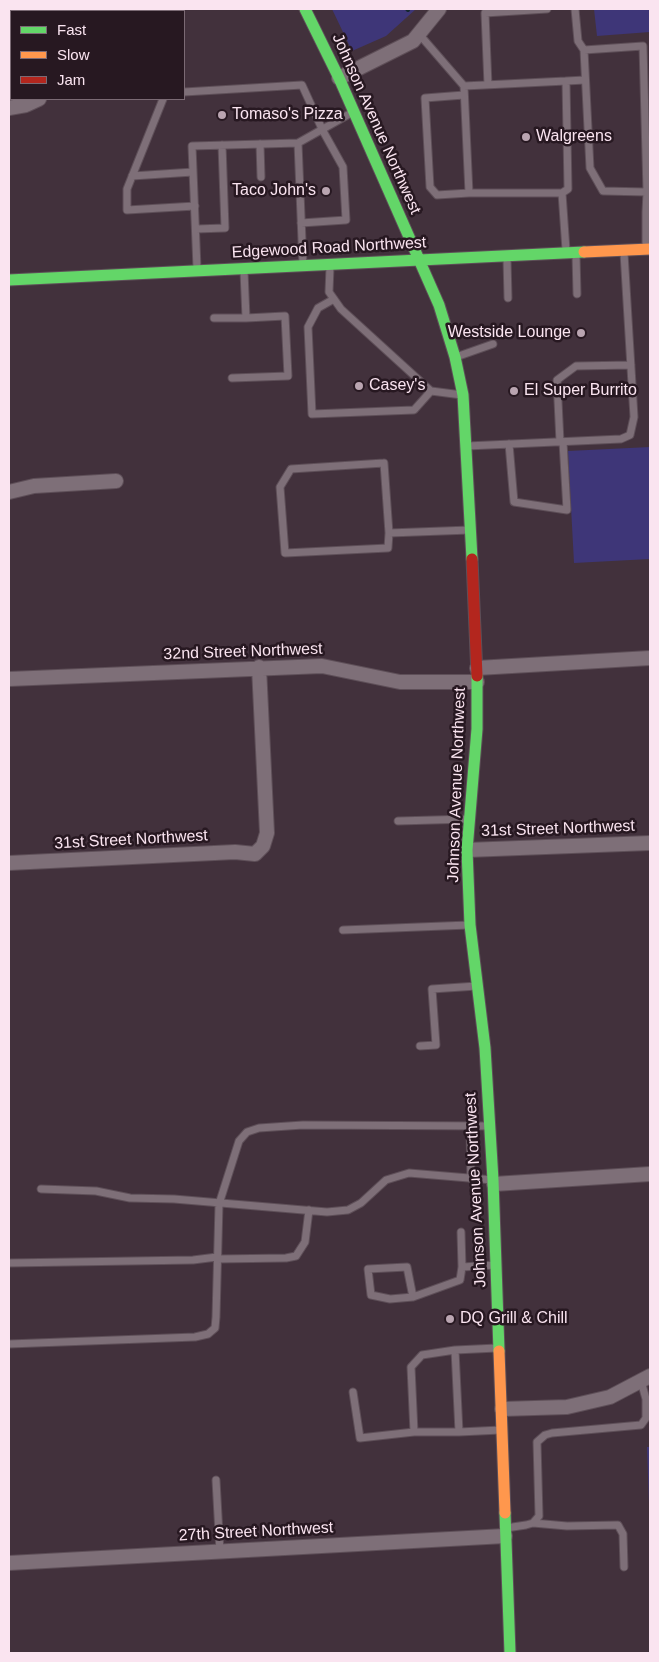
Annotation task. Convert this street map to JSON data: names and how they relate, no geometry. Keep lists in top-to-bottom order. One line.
{"streets":{"street":["Johnson Avenue Northwest","Edgewood Road Northwest","32nd Street Northwest","31st Street Northwest","27th Street Northwest"]},"crossings":[["Johnson Avenue Northwest","Edgewood Road Northwest"],["Johnson Avenue Northwest","32nd Street Northwest"],["Johnson Avenue Northwest","31st Street Northwest"],["Johnson Avenue Northwest","27th Street Northwest"],["32nd Street Northwest","31st Street Northwest"]],"places":["Tomaso's Pizza","Walgreens","Taco John's","Westside Lounge","Casey's","El Super Burrito","DQ Grill & Chill"],"legend":["Fast","Slow","Jam"]}
